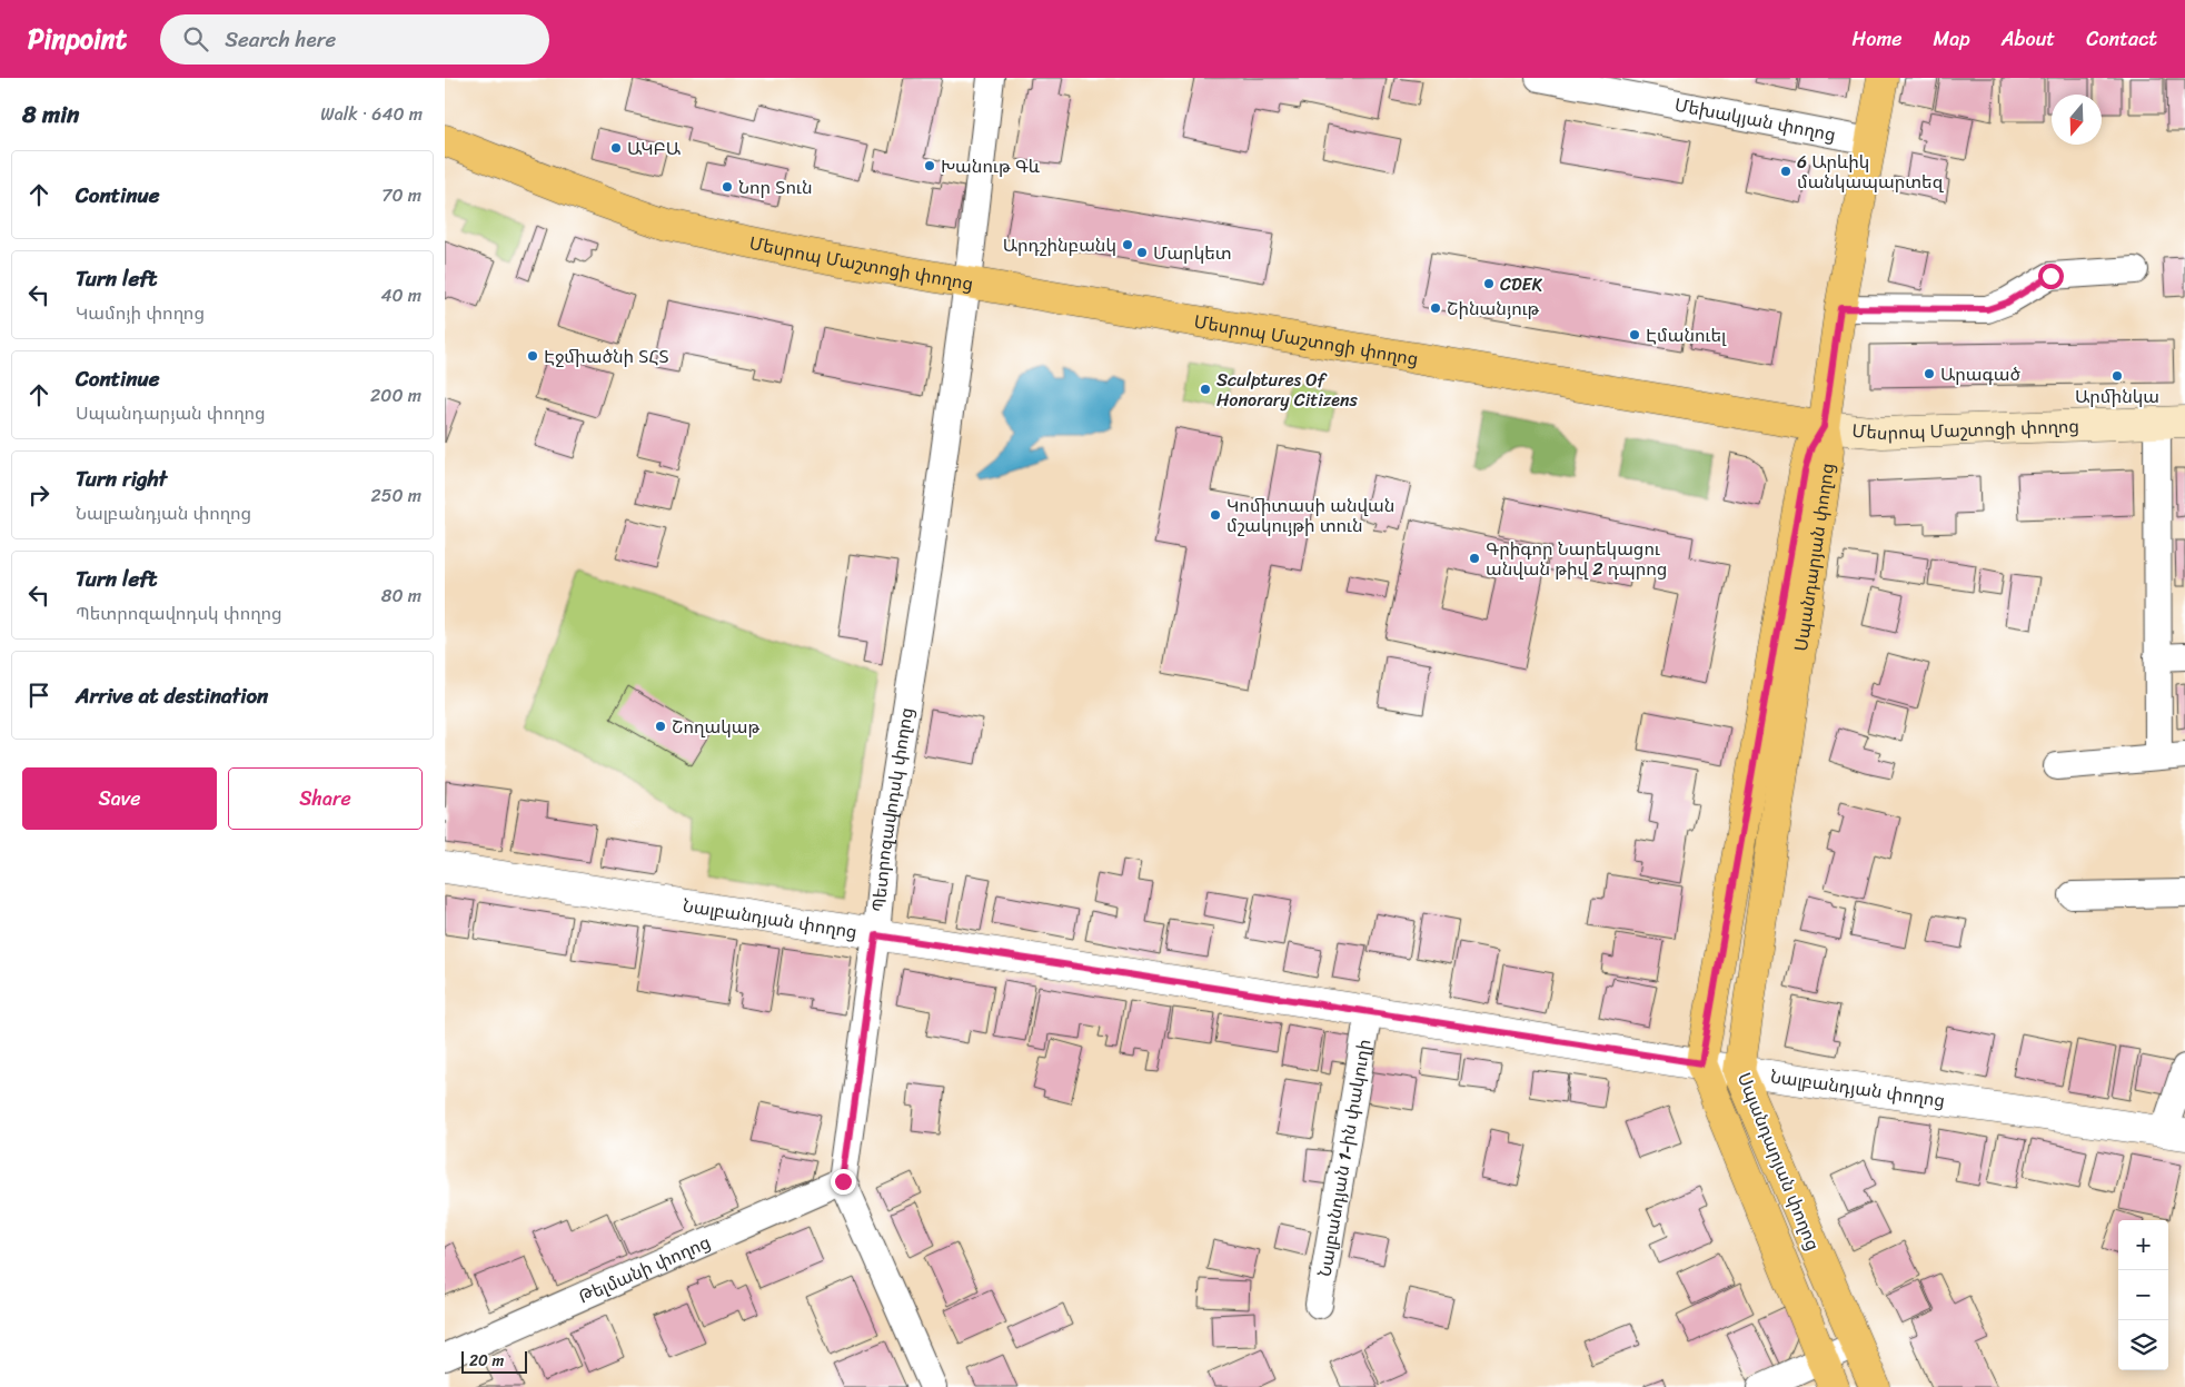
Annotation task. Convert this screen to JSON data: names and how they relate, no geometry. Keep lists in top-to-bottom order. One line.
{"streets":{"main road":["Մեսրոպ Մաշտոցի փողոց","Սպանդարյան փողոց"],"street":["Մեխակյան փողոց","Պետրոզավոդսկ փողոց","Նալբանդյան փողոց","Նալբանդյան 1-ին փակուղի","Թելմանի փողոց"]},"crossings":[["Մեսրոպ Մաշտոցի փողոց","Սպանդարյան փողոց"],["Մեսրոպ Մաշտոցի փողոց","Պետրոզավոդսկ փողոց"],["Սպանդարյան փողոց","Նալբանդյան փողոց"],["Պետրոզավոդսկ փողոց","Նալբանդյան փողոց"],["Պետրոզավոդսկ փողոց","Թելմանի փողոց"],["Նալբանդյան փողոց","Նալբանդյան 1-ին փակուղի"]],"places":["ԱԿԲԱ","Խանութ Գև","6 Արևիկ մանկապարտեզ","Նոր Տուն","Արդշինբանկ","Մարկետ","CDEK","Շինանյութ","Էմանուել","Էջմիածնի ՏՀՏ","Արագած","Արմինկա","Sculptures Of Honorary Citizens","Կոմիտասի անվան մշակույթի տուն","Գրիգոր Նարեկացու անվան թիվ 2 դպրոց","Շողակաթ"],"scale_bar":"20 m","north":"bottom","page":{"header":"Pinpoint","search":"Search here","nav":["Home","Map","About","Contact"],"heading":["8 min","Walk · 640 m"],"list":[["Continue","70 m"],["Turn left","Կամոյի փողոց","40 m"],["Continue","Սպանդարյան փողոց","200 m"],["Turn right","Նալբանդյան փողոց","250 m"],["Turn left","Պետրոզավոդսկ փողոց","80 m"],"Arrive at destination"],"buttons":["Save","Share"],"map_buttons":["+","−"],"scale":"20 m"}}
